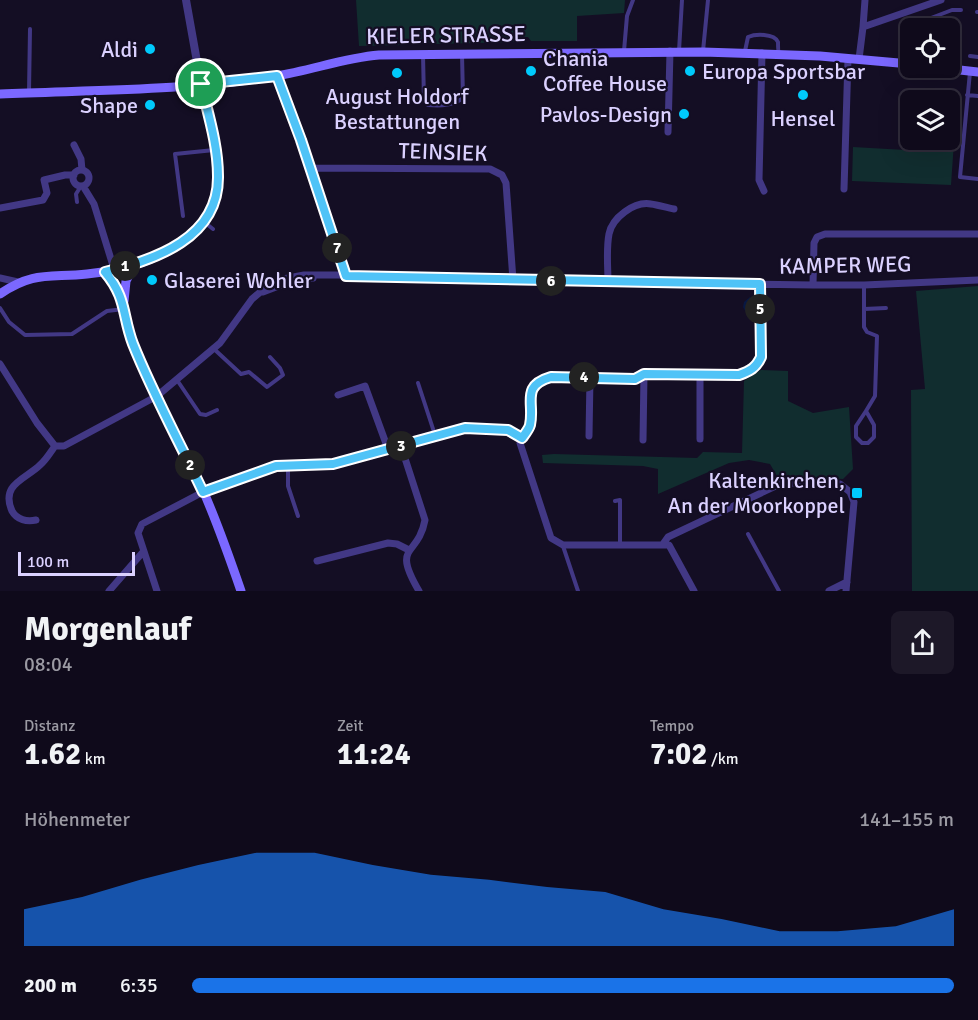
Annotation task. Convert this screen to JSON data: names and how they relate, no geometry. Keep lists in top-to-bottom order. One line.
{"streets":{"main road":["KIELER STRASSE"],"street":["TEINSIEK","KAMPER WEG"]},"crossings":[["TEINSIEK","KAMPER WEG"]],"places":{"other":["Aldi","Chania Coffee House","Europa Sportsbar","August Holdorf Bestattungen","Hensel","Shape","Pavlos-Design","Glaserei Wohler"],"transit":["Kaltenkirchen, An der Moorkoppel"]},"scale_bar":"100 m","page":{"pins":["7","1","6","5","4","3","2"],"scale":"100 m","heading":["Morgenlauf","08:04"],"stats":[["Distanz","1.62 km"],["Zeit","11:24"],["Tempo","7:02 /km"]],"chart":["Höhenmeter","141–155 m"],"list":[{"name":"200 m","note":"6:35"}]}}
